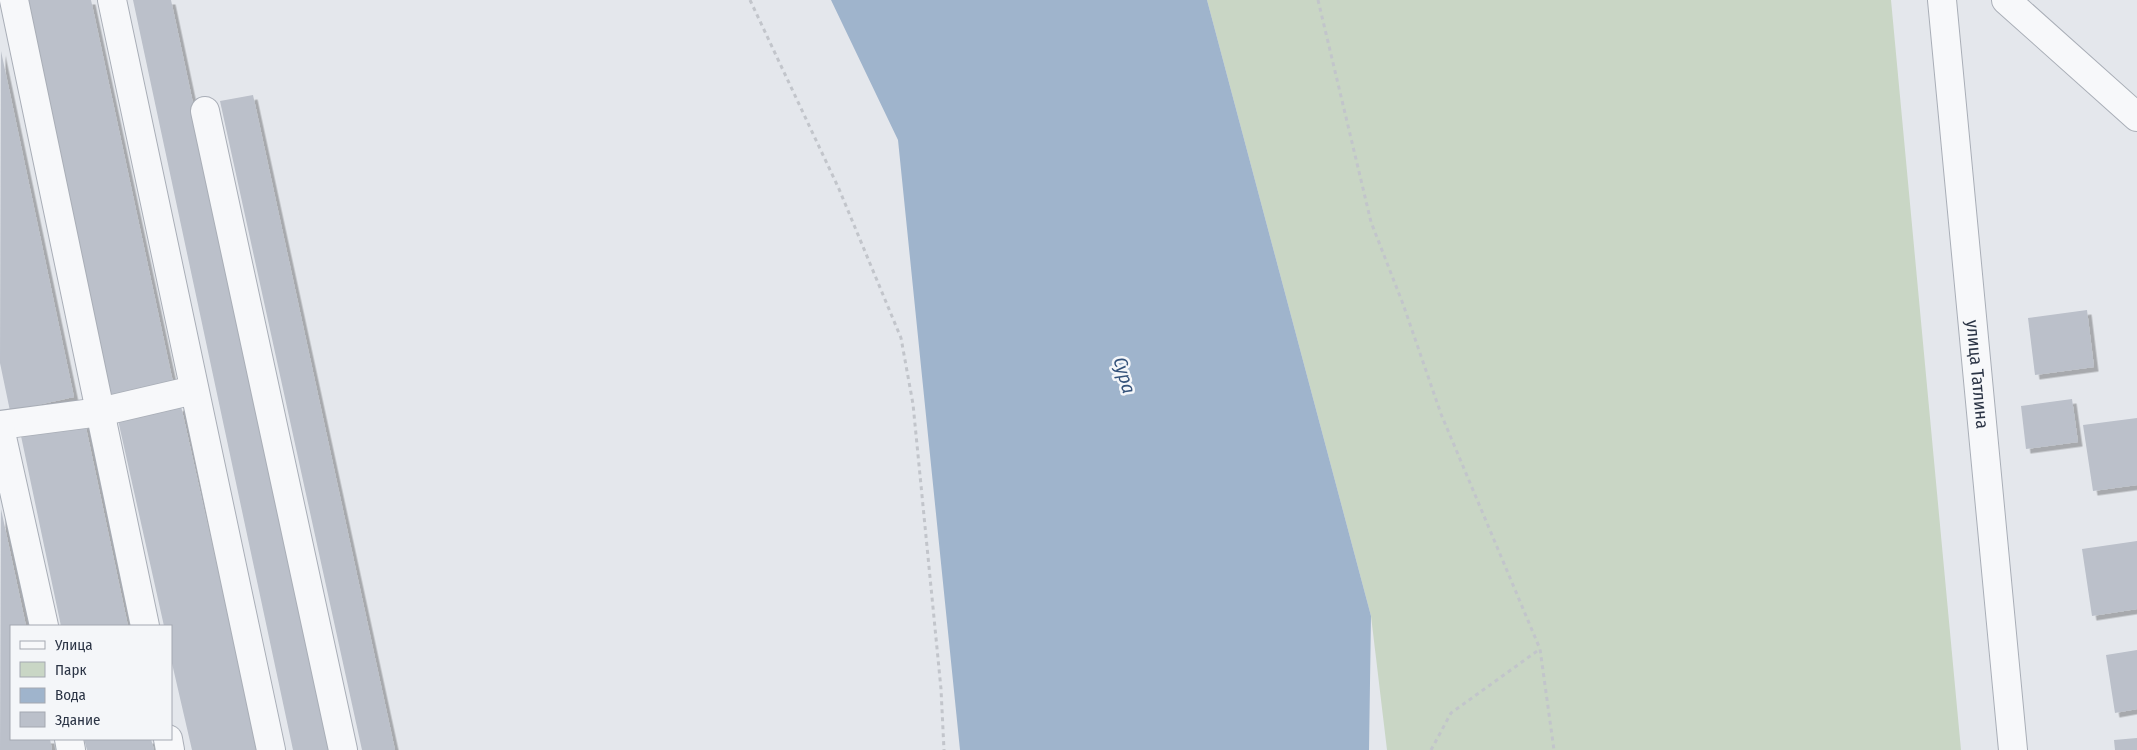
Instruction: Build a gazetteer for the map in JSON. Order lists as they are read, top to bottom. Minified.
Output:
{"streets":{"street":["улица Татлина"]},"water":["Сура"],"legend":["Улица","Парк","Вода","Здание"]}
